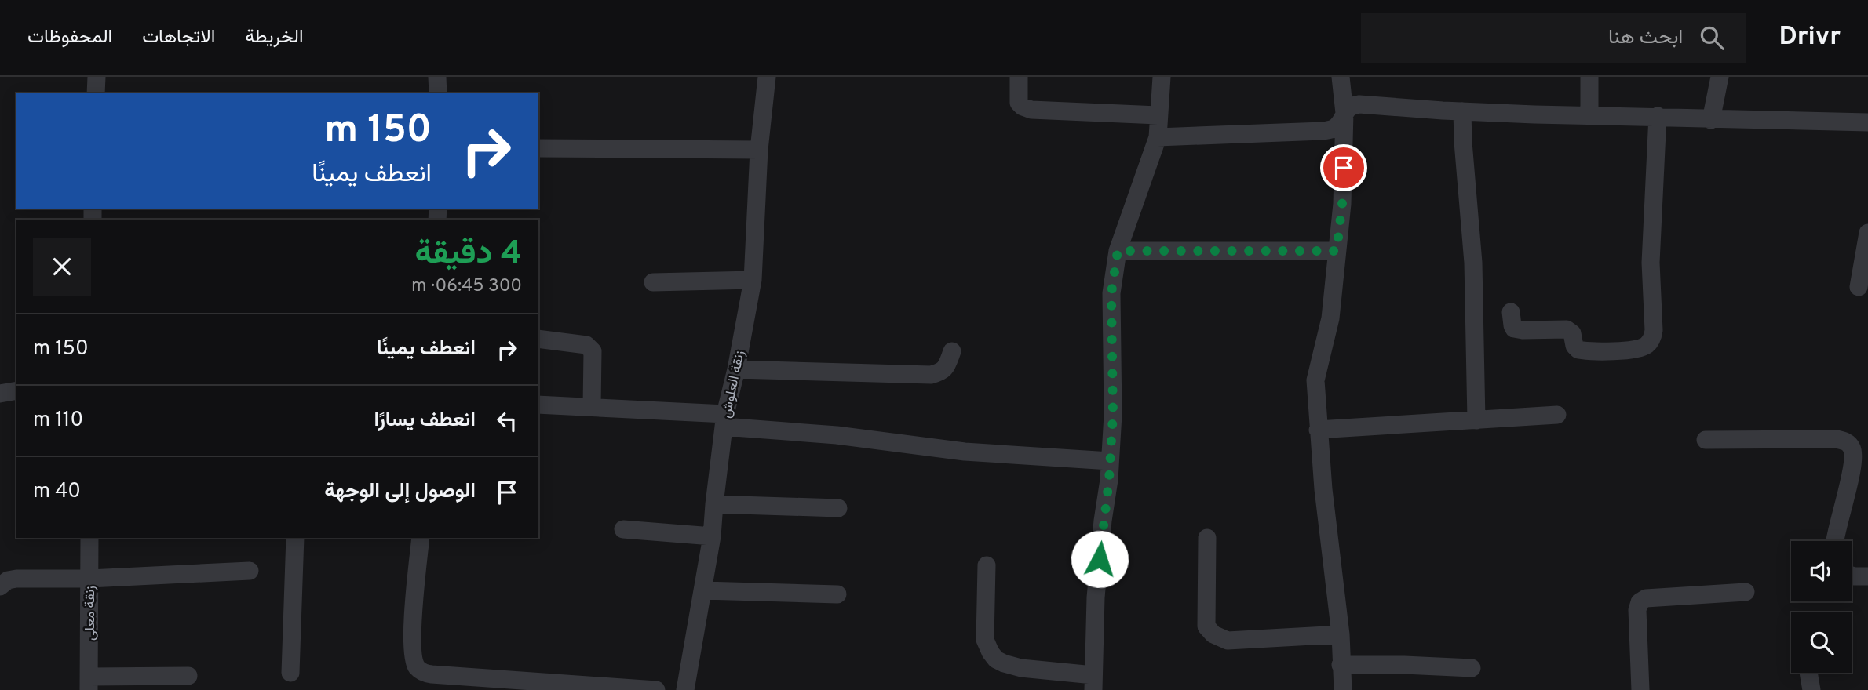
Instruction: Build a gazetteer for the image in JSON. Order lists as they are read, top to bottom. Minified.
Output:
{"streets":{"street":["زنقة العلوش","زنقة معلى"]},"page":{"header":"Drivr","search":"ابحث هنا","nav":["الخريطة","الاتجاهات","المحفوظات"],"turn":["150 m","انعطف يمينًا"],"heading":["4 دقيقة","300 m · 06:45"],"list":[{"name":"انعطف يمينًا","value":"150 m"},{"name":"انعطف يسارًا","value":"110 m"},{"name":"الوصول إلى الوجهة","value":"40 m"}]}}
